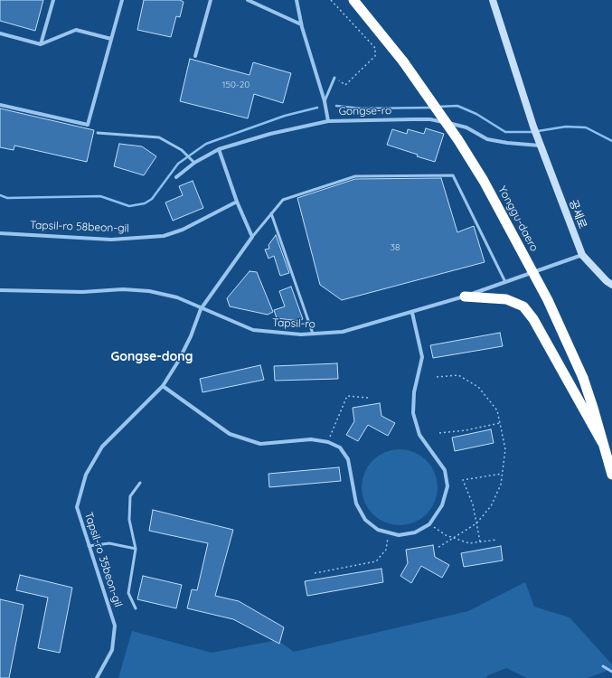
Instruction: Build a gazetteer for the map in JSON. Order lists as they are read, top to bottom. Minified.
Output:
{"streets":{"highway":["Yonggu-daero"],"street":["Gongse-ro","공세로","Tapsil-ro 58beon-gil","Tapsil-ro","Tapsil-ro 35beon-gil"]},"crossings":[["Gongse-ro","공세로"],["공세로","Tapsil-ro"],["Tapsil-ro","Tapsil-ro 35beon-gil"]],"districts":["Gongse-dong"],"house_numbers":["150-20","38"]}
